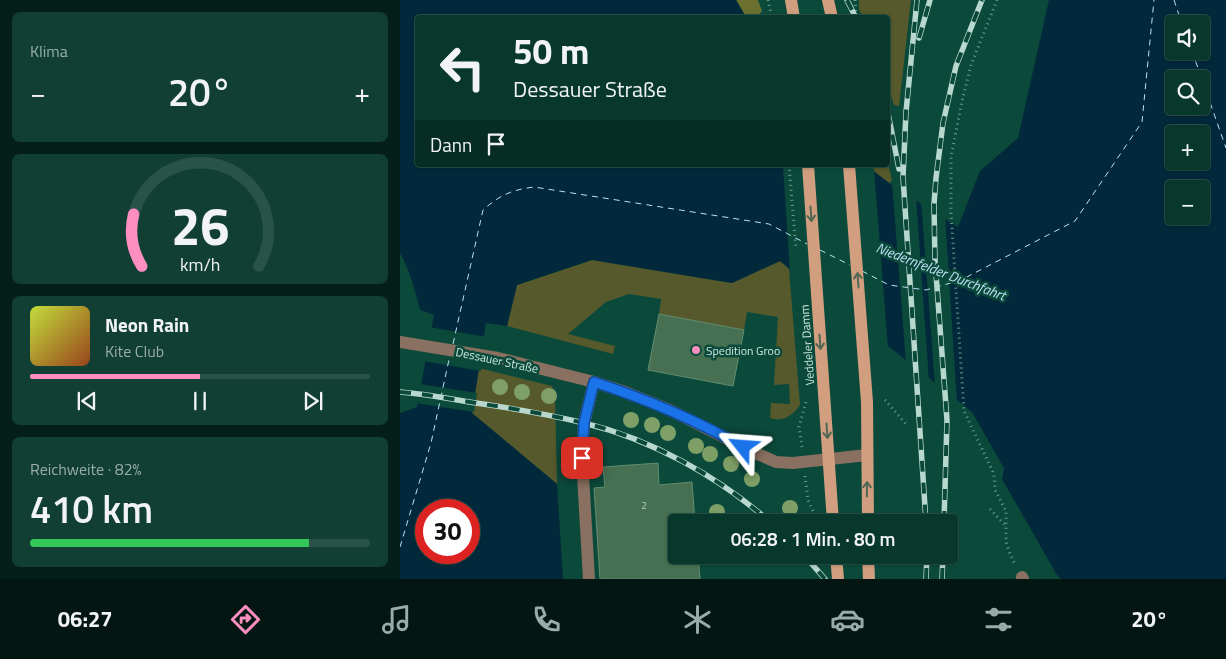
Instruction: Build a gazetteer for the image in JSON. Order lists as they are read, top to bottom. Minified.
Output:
{"streets":{"main road":["Veddeler Damm"],"street":["Dessauer Straße"]},"crossings":[["Veddeler Damm","Dessauer Straße"]],"water":["Niedernfelder Durchfahrt"],"places":["Spedition Groo"],"house_numbers":["2"],"page":{"tile":["Klima",["Reichweite · 82%","410 km"]],"map_buttons":["+","−"],"turn":["50 m","Dessauer Straße"],"heat":["−","20°","+"],"then":"Dann","song":["Neon Rain","Kite Club"],"limit":"30","trip":"06:28 · 1 Min. · 80 m","tabs":["06:27","20°"],"gauge":["26","km/h"]}}
